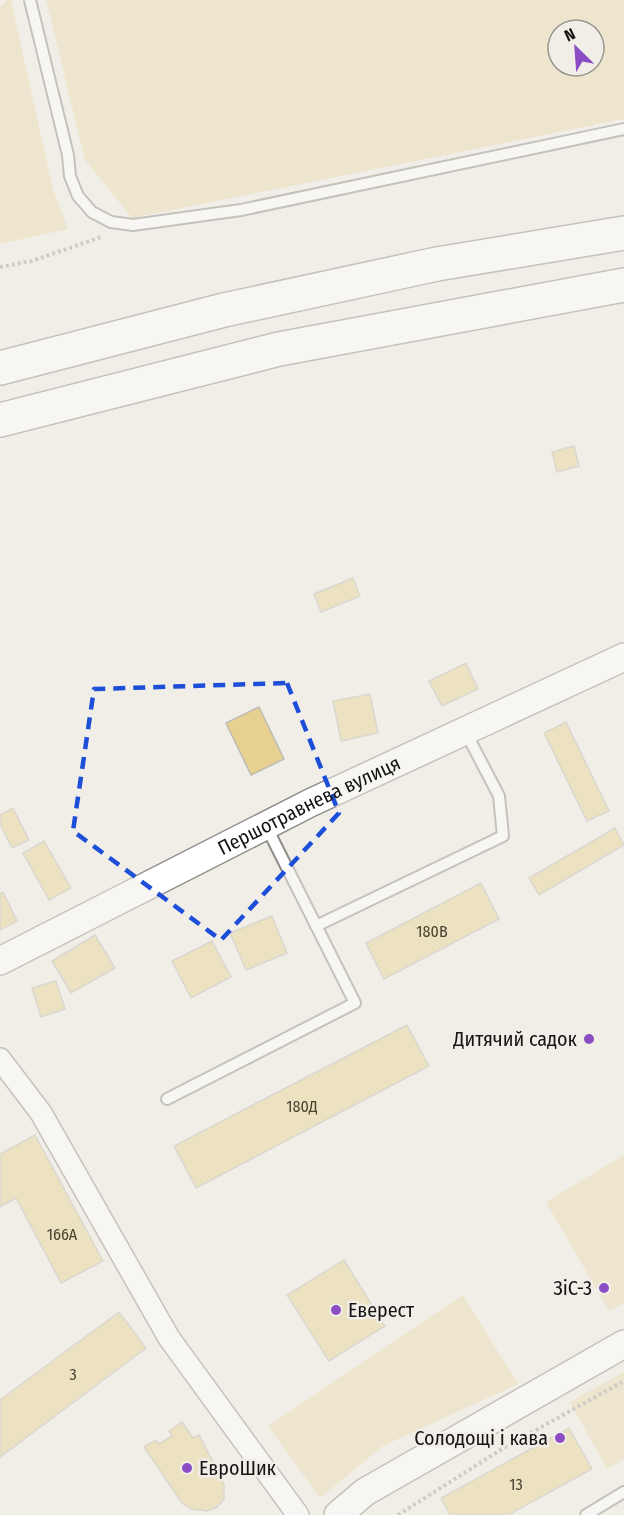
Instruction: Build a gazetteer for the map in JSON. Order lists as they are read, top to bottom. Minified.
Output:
{"streets":{"street":["Першотравнева вулиця"]},"places":["Дитячий садок","ЗіС-3","Еверест","Солодощі і кава","ЕвроШик"],"house_numbers":["180В","180Д","166А","3","13"],"north":"top left"}
